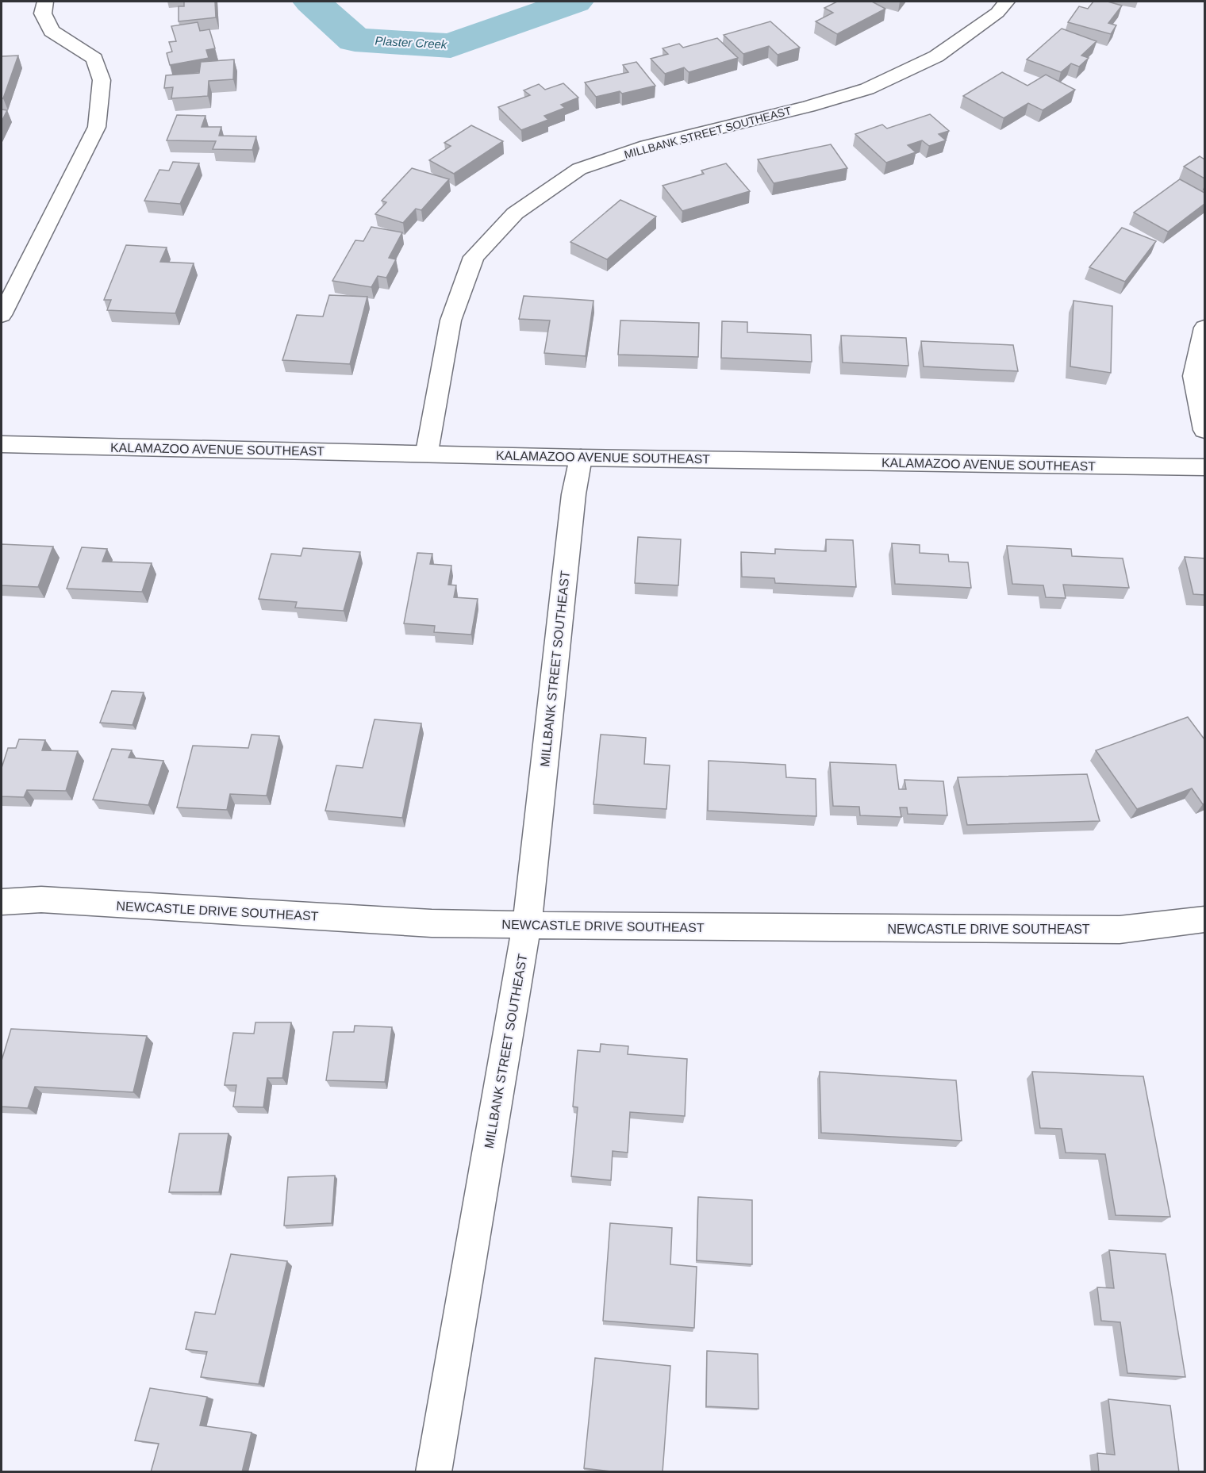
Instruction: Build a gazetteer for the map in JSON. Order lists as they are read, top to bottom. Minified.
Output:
{"streets":{"street":["MILLBANK STREET SOUTHEAST","KALAMAZOO AVENUE SOUTHEAST","NEWCASTLE DRIVE SOUTHEAST"]},"crossings":[["MILLBANK STREET SOUTHEAST","KALAMAZOO AVENUE SOUTHEAST"],["MILLBANK STREET SOUTHEAST","NEWCASTLE DRIVE SOUTHEAST"]],"water":["Plaster Creek"]}
